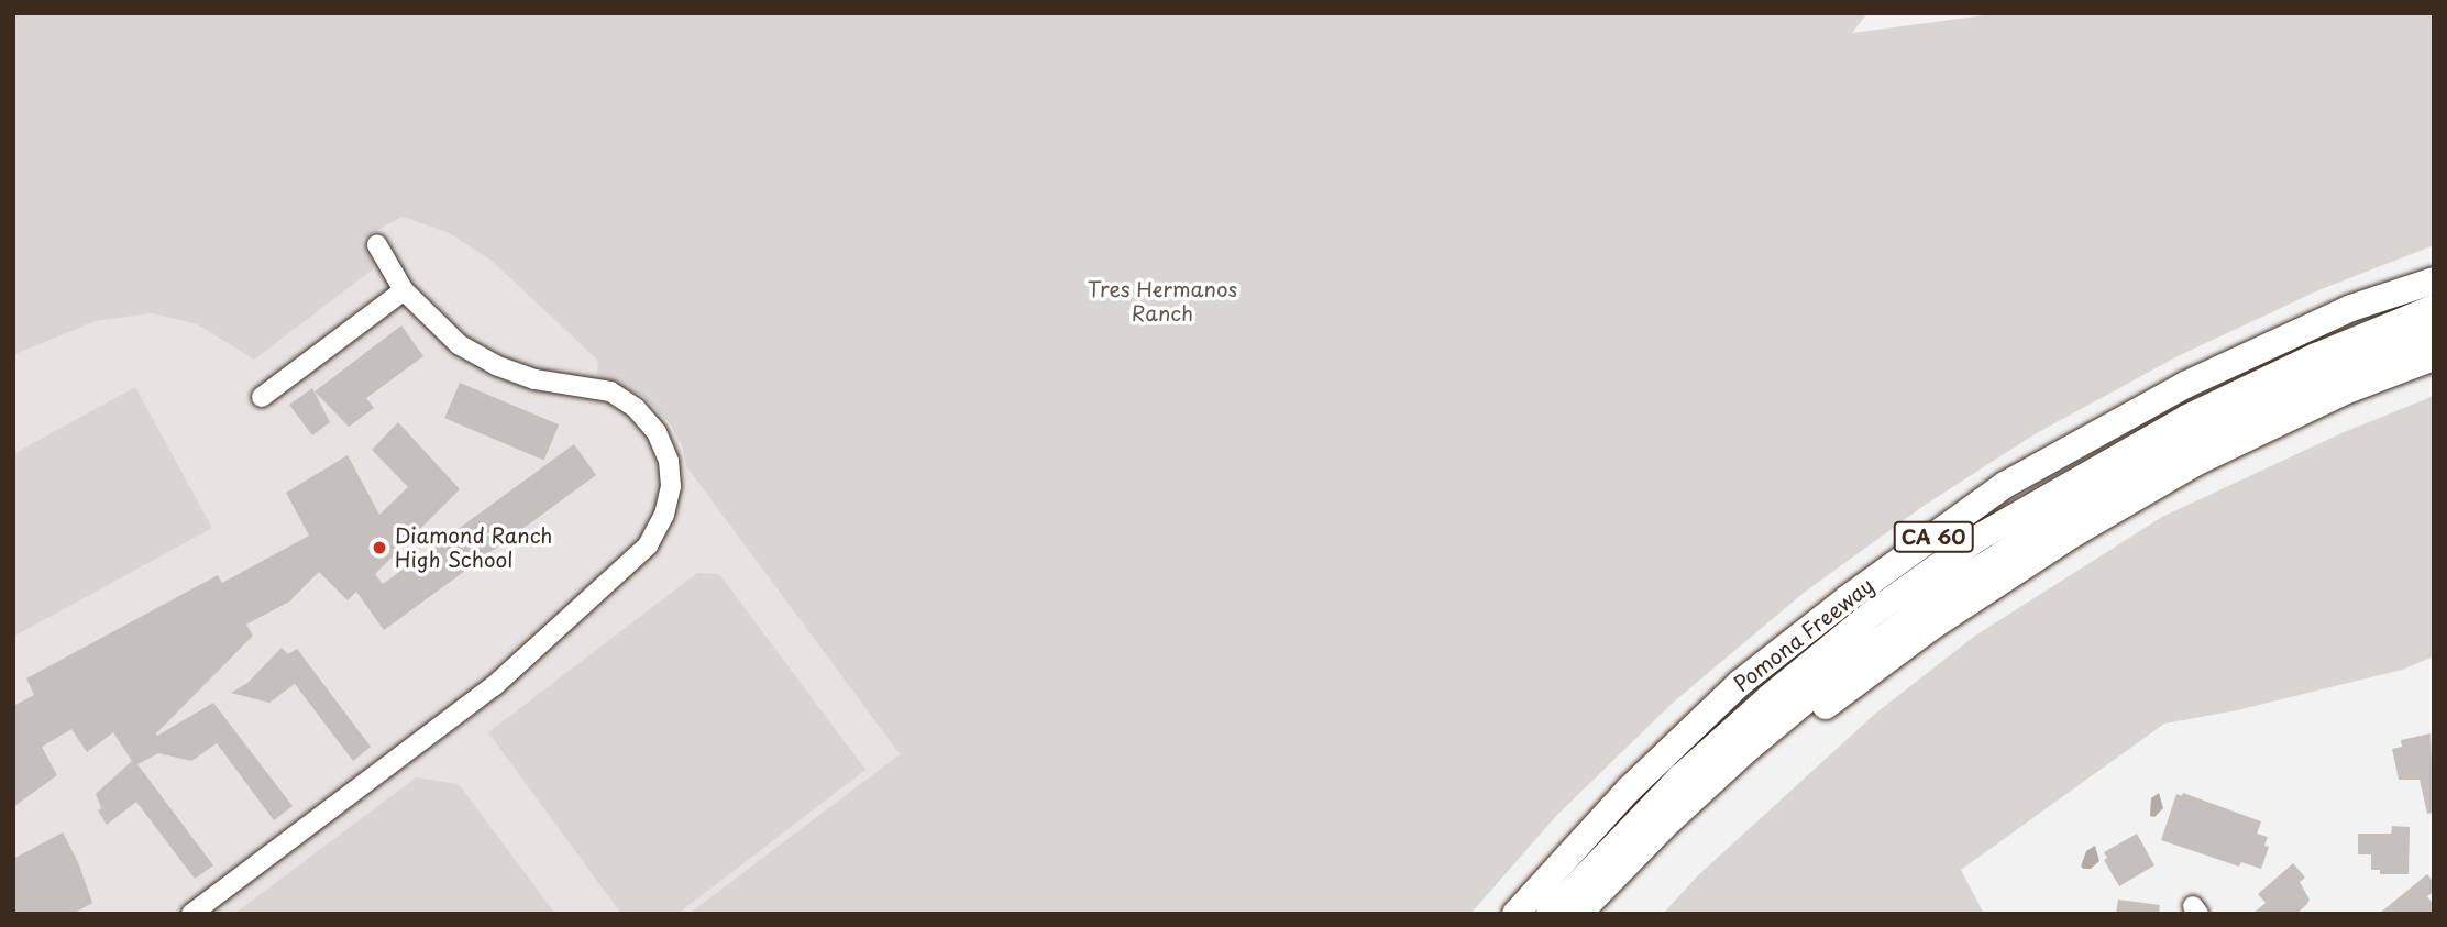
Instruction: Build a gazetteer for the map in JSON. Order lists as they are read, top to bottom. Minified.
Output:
{"streets":{"highway":["CA 60","Pomona Freeway"]},"parks":["Tres Hermanos Ranch"],"places":["Diamond Ranch High School"]}
